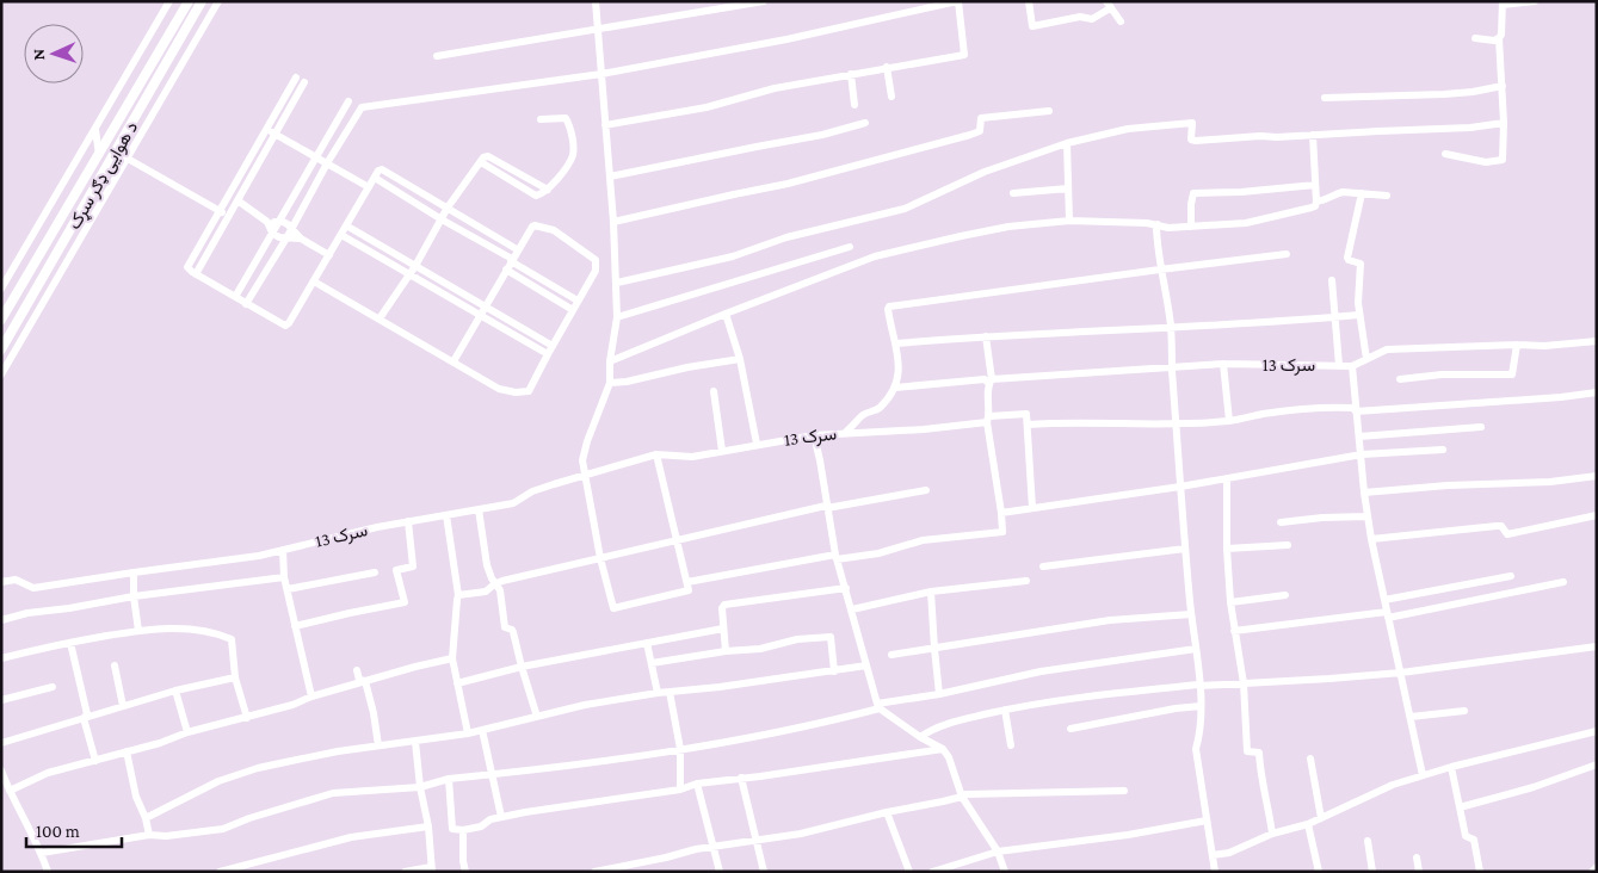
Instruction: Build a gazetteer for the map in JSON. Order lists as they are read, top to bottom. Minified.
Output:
{"streets":{"main road":["د هوایی ډګر سړک"],"street":["سرک 13"]},"scale_bar":"100 m","north":"left"}
